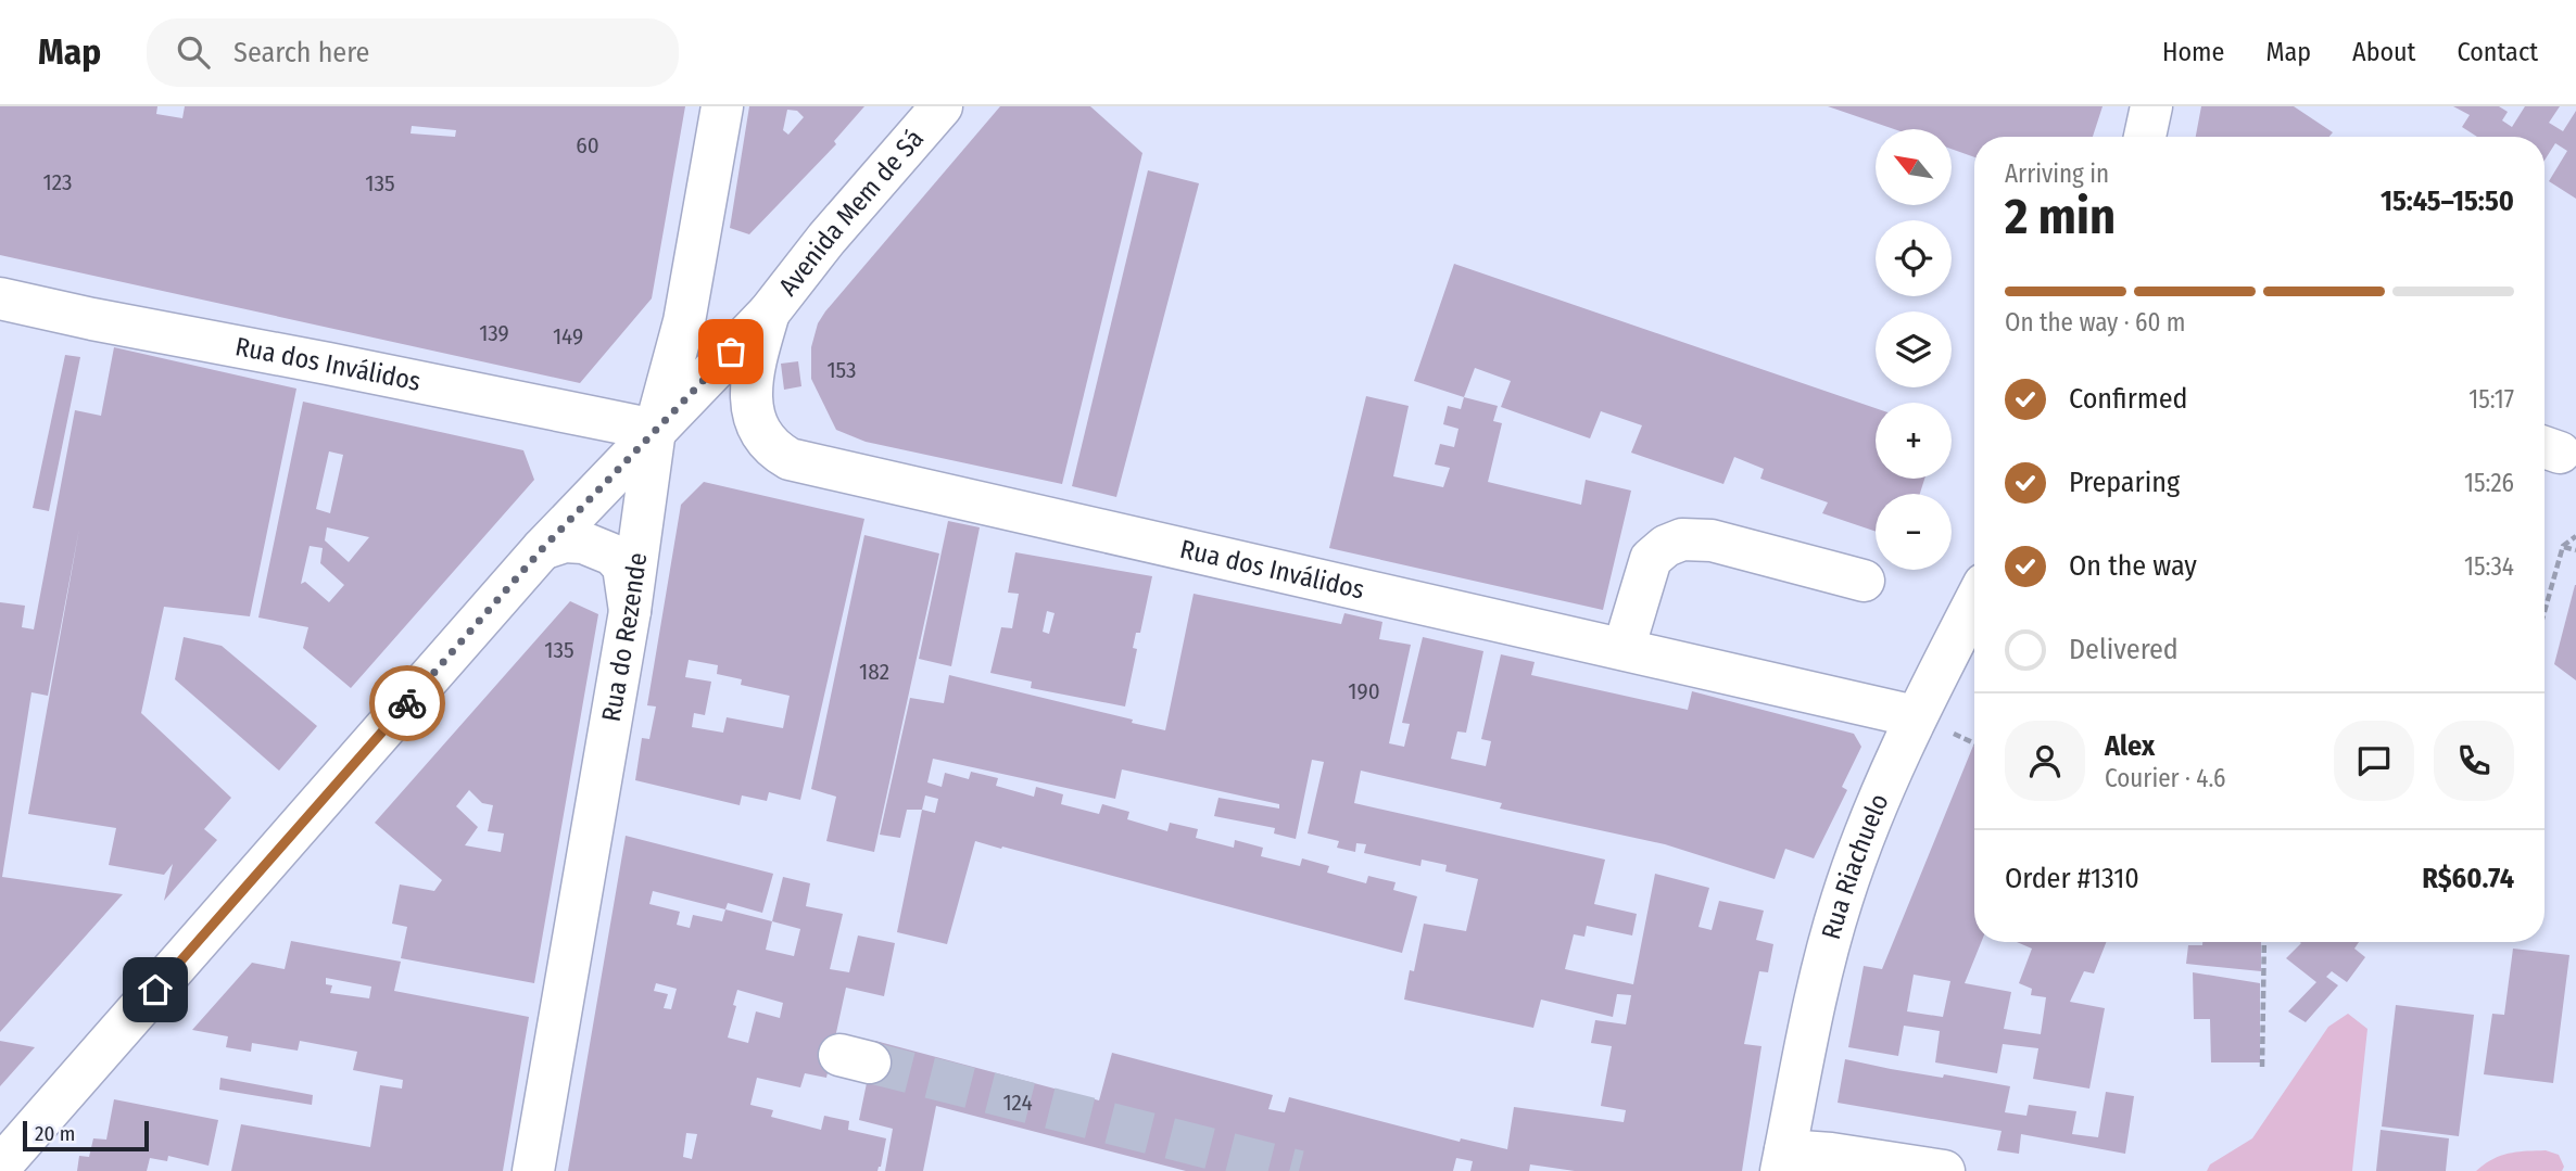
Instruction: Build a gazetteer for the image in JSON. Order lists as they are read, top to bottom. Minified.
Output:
{"streets":{"street":["Avenida Mem de Sá","Rua dos Inválidos","Rua do Rezende","Rua Riachuelo"]},"crossings":[["Avenida Mem de Sá","Rua dos Inválidos"],["Avenida Mem de Sá","Rua do Rezende"],["Rua dos Inválidos","Rua do Rezende"],["Rua dos Inválidos","Rua Riachuelo"]],"house_numbers":["60","123","135","139","149","153","135","182","190","124"],"scale_bar":"20 m","north":"top left","page":{"header":"Map","search":"Search here","nav":["Home","Map","About","Contact"],"map_buttons":["+","−"],"heading":["2 min","Arriving in","15:45–15:50"],"panel":["Alex","Courier · 4.6","Order #1310","R$60.74"],"bar":"On the way · 60 m","list":[["Confirmed","15:17"],["Preparing","15:26"],["On the way","15:34"],"Delivered"],"scale":"20 m"}}
